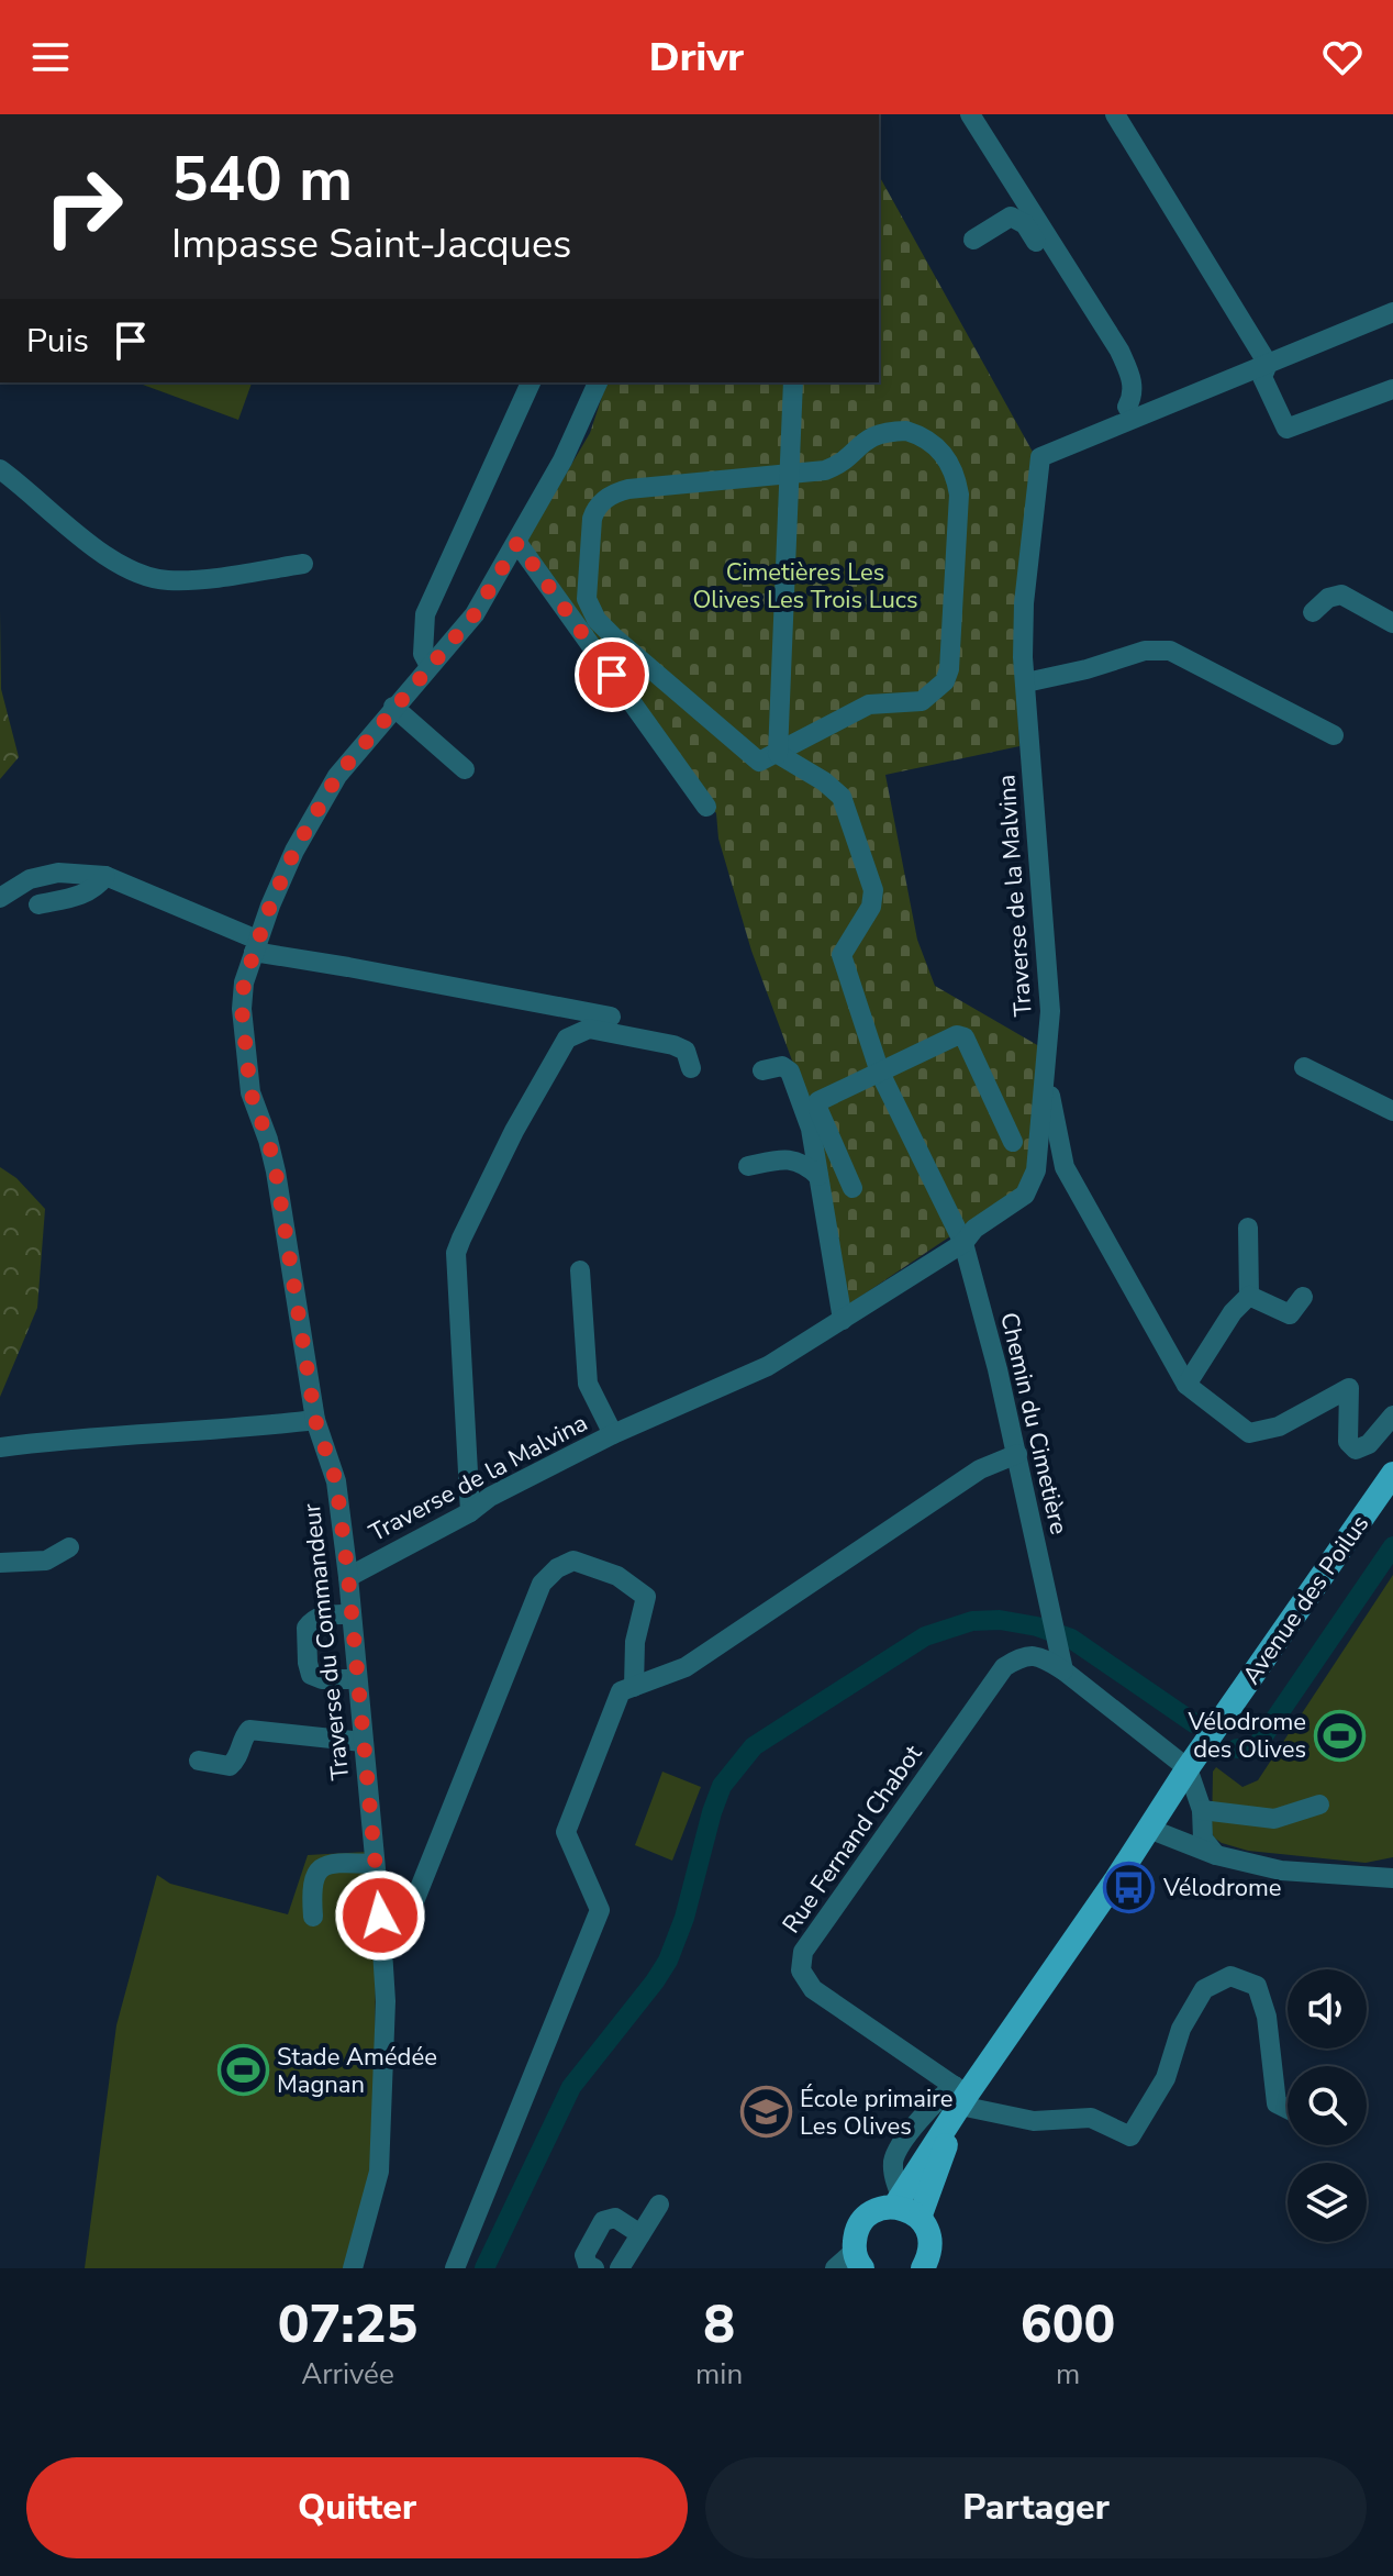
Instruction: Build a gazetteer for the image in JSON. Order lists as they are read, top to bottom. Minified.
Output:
{"streets":{"main road":["Avenue des Poilus"],"street":["Traverse de la Malvina","Chemin du Cimetière","Traverse du Commandeur","Rue Fernand Chabot"]},"crossings":[["Traverse de la Malvina","Chemin du Cimetière"],["Traverse de la Malvina","Traverse du Commandeur"],["Chemin du Cimetière","Rue Fernand Chabot"],["Avenue des Poilus","Rue Fernand Chabot"]],"parks":["Cimetières Les Olives Les Trois Lucs"],"places":{"sports":["Vélodrome des Olives","Stade Amédée Magnan"],"bus stop":["Vélodrome"],"school or university":["École primaire Les Olives"]},"page":{"header":"Drivr","turn":["540 m","Impasse Saint-Jacques"],"then":"Puis","eta":["07:25","Arrivée","8","min","600","m"],"buttons":["Quitter","Partager"]}}
